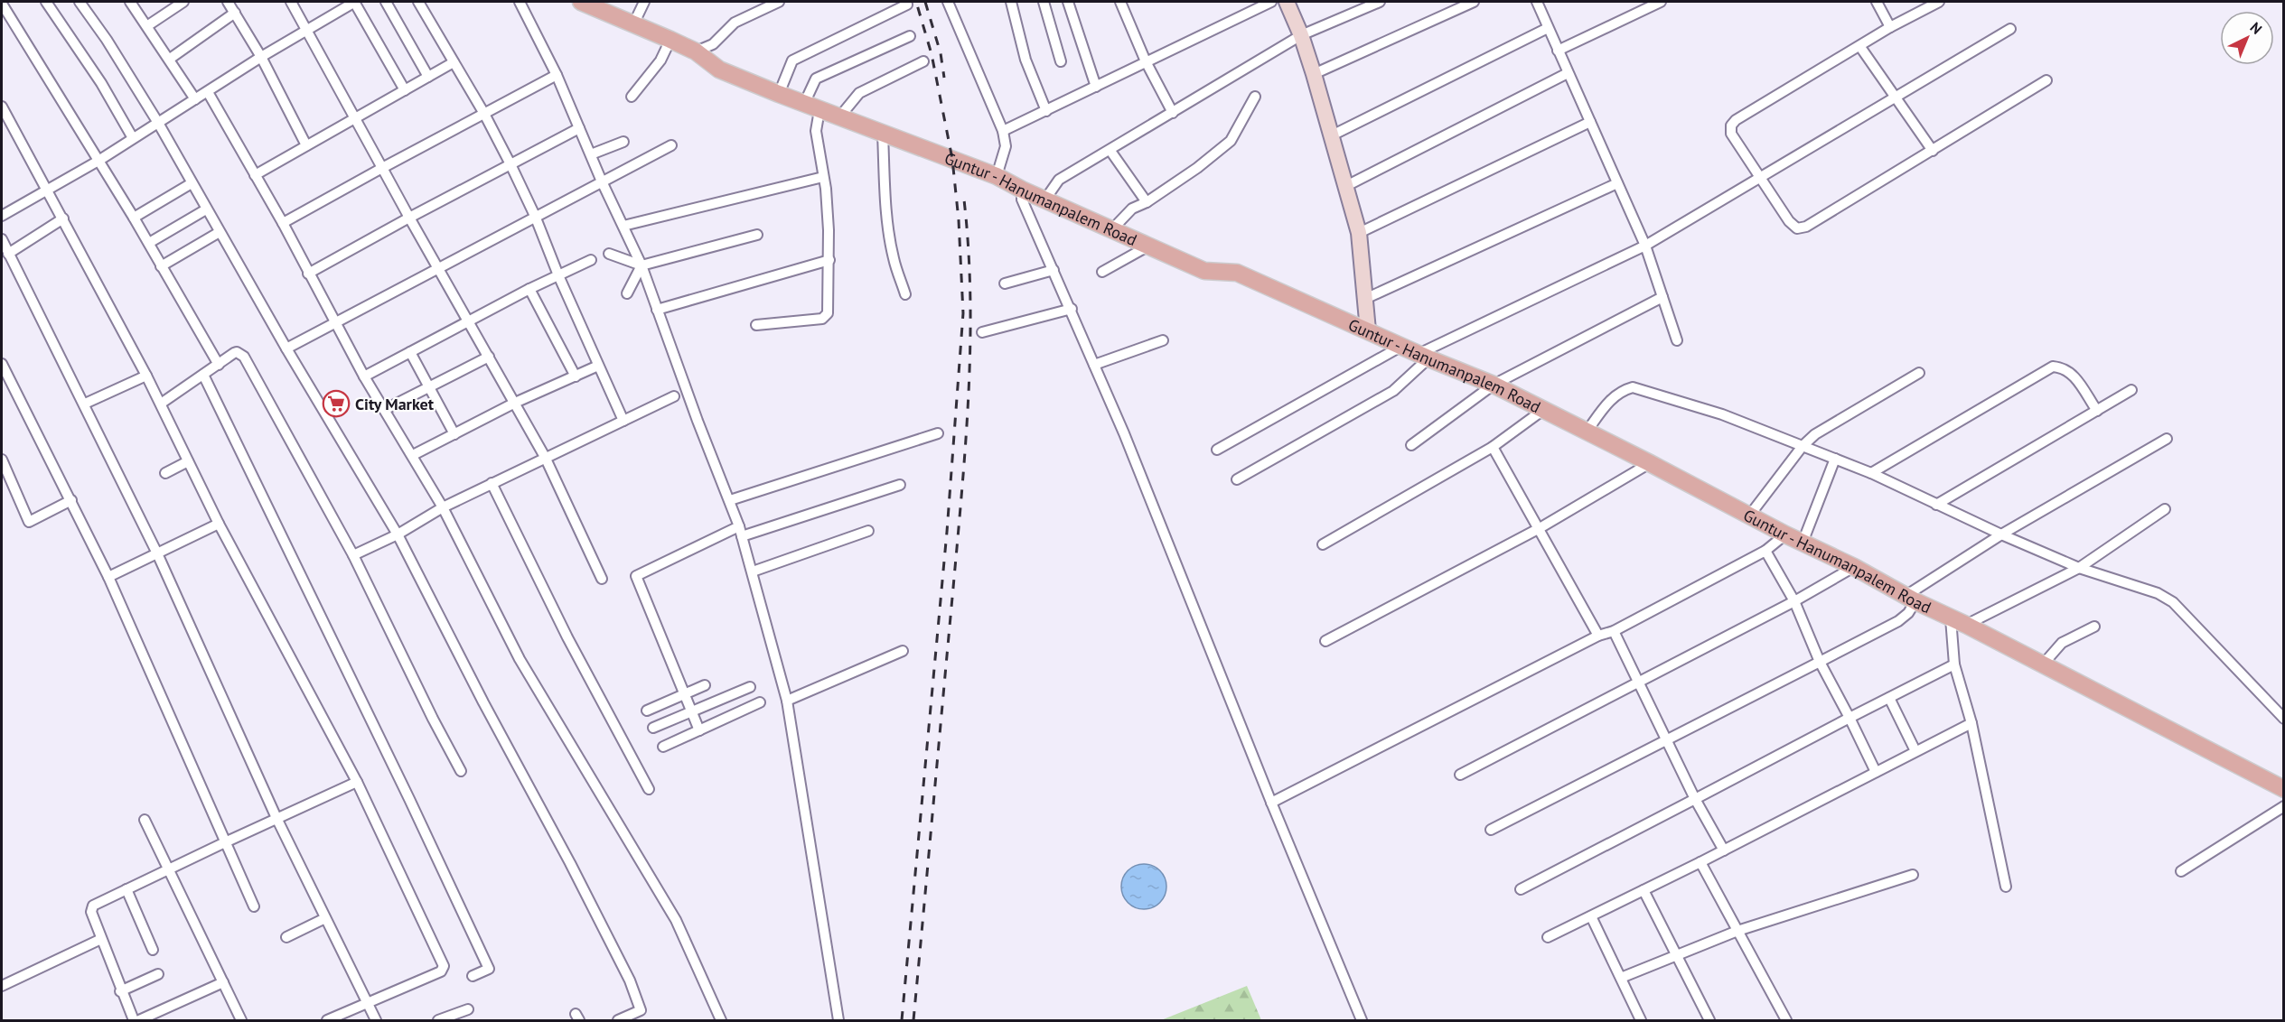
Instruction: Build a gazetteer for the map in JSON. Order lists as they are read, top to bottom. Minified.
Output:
{"streets":{"main road":["Guntur - Hanumanpalem Road"]},"places":{"supermarket":["City Market"]},"north":"top right"}
